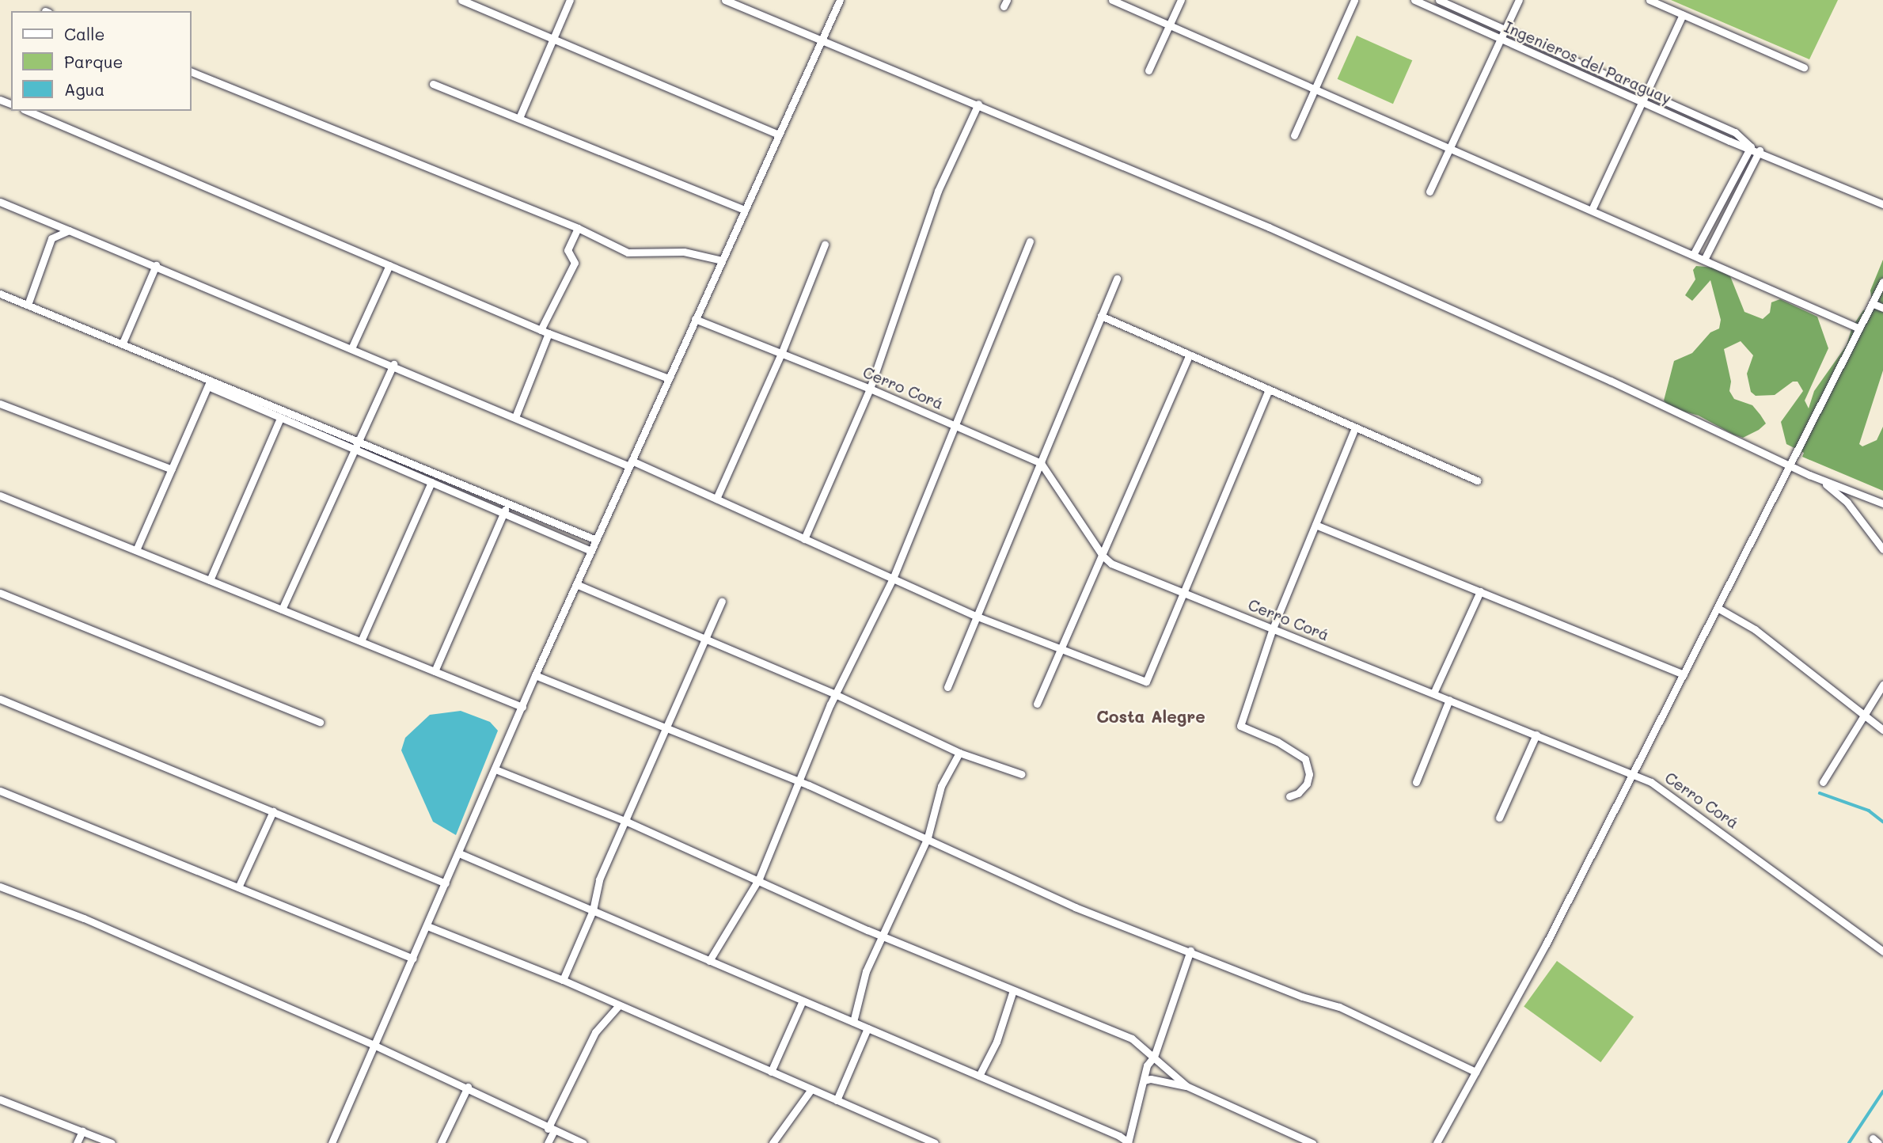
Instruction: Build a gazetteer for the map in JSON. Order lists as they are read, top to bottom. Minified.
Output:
{"streets":{"street":["Ingenieros del Paraguay","Cerro Corá"]},"districts":["Costa Alegre"],"legend":["Calle","Parque","Agua"]}
